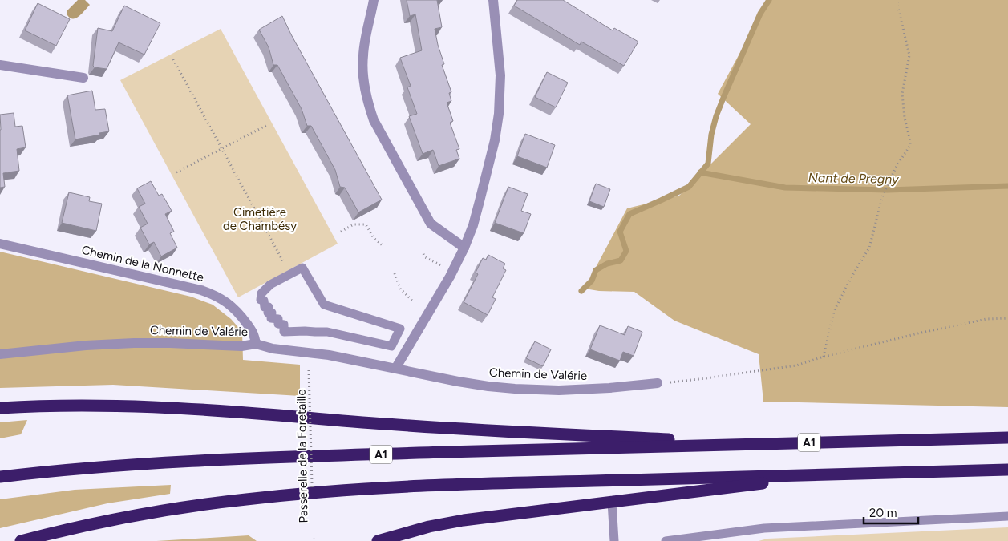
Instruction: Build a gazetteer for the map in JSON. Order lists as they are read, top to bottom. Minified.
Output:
{"streets":{"highway":["A1"],"street":["Chemin de la Nonnette","Chemin de Valérie"],"path":["Passerelle de la Foretaille"]},"crossings":[["Chemin de la Nonnette","Chemin de Valérie"]],"water":["Nant de Pregny"],"parks":["Cimetière de Chambésy"],"scale_bar":"20 m"}
